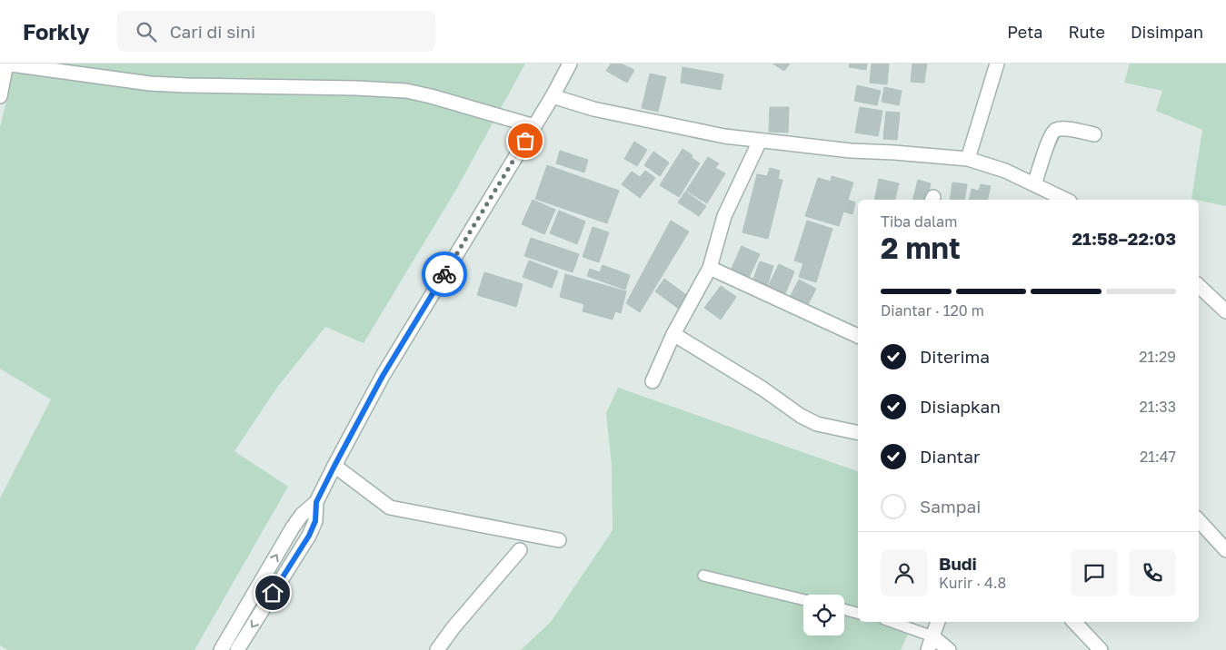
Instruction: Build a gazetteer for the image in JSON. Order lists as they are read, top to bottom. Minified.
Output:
{"page":{"header":"Forkly","search":"Cari di sini","nav":["Peta","Rute","Disimpan"],"heading":["2 mnt","Tiba dalam","21:58–22:03"],"panel":["Budi","Kurir · 4.8"],"bar":"Diantar · 120 m","list":[["Diterima","21:29"],["Disiapkan","21:33"],["Diantar","21:47"],"Sampai"]}}
